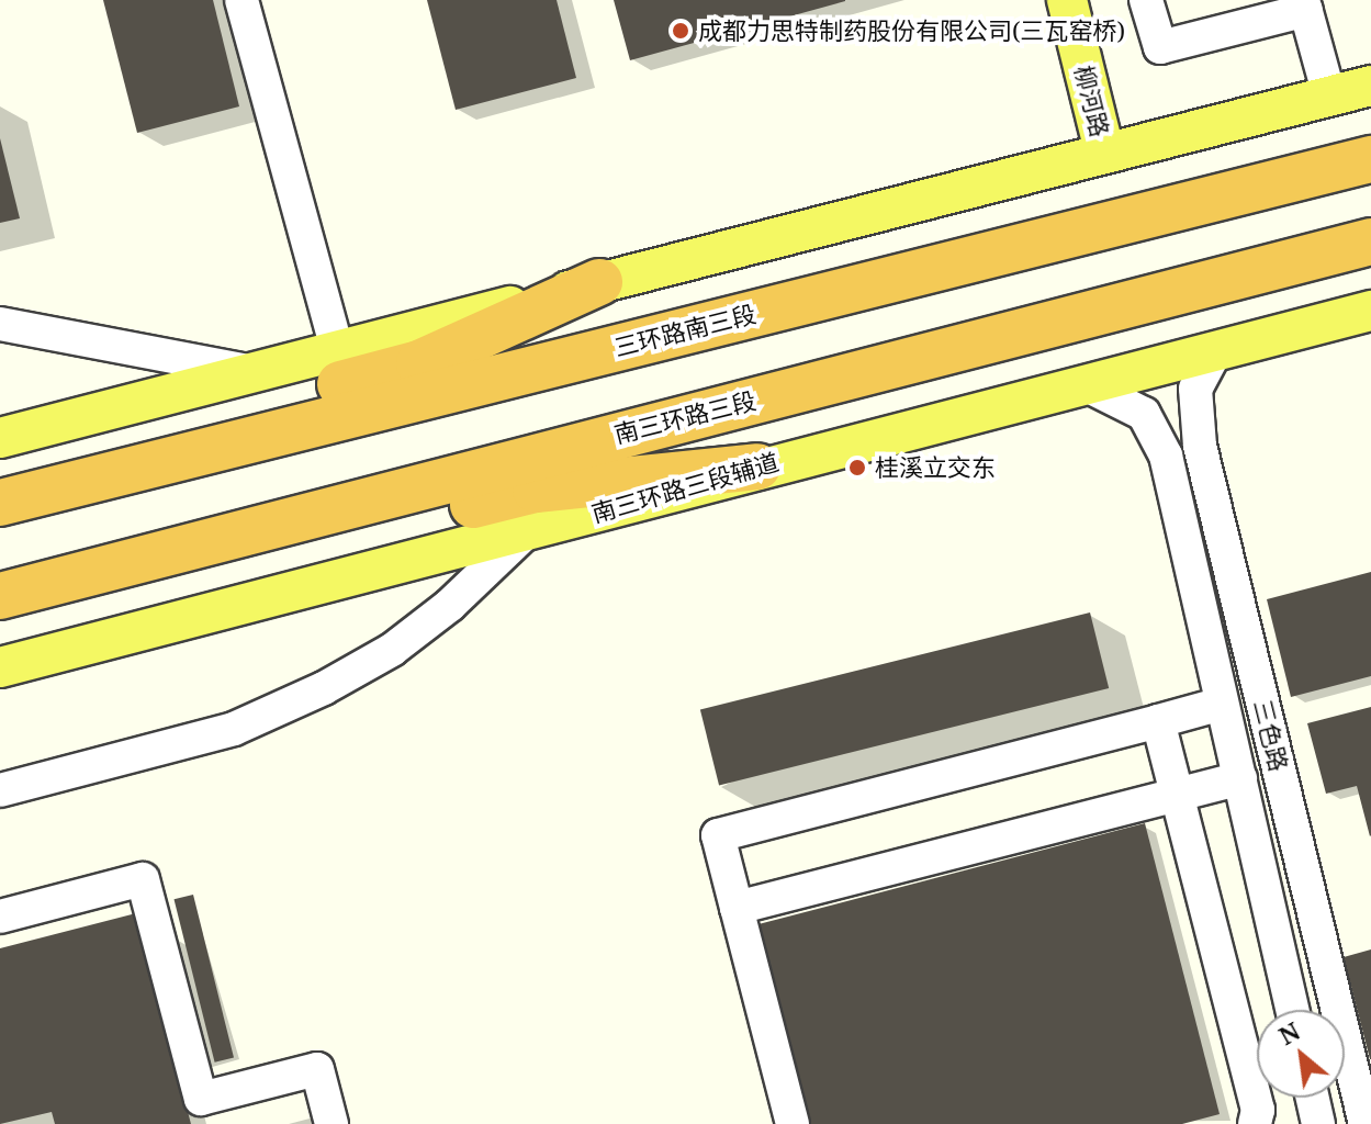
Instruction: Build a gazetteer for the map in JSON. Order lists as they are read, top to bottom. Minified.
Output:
{"streets":{"highway":["三环路南三段","南三环路三段"],"main road":["柳河路","南三环路三段辅道"],"street":["三色路"]},"crossings":[["南三环路三段辅道","三色路"]],"places":["成都力思特制药股份有限公司(三瓦窑桥)","桂溪立交东"],"north":"top left"}
